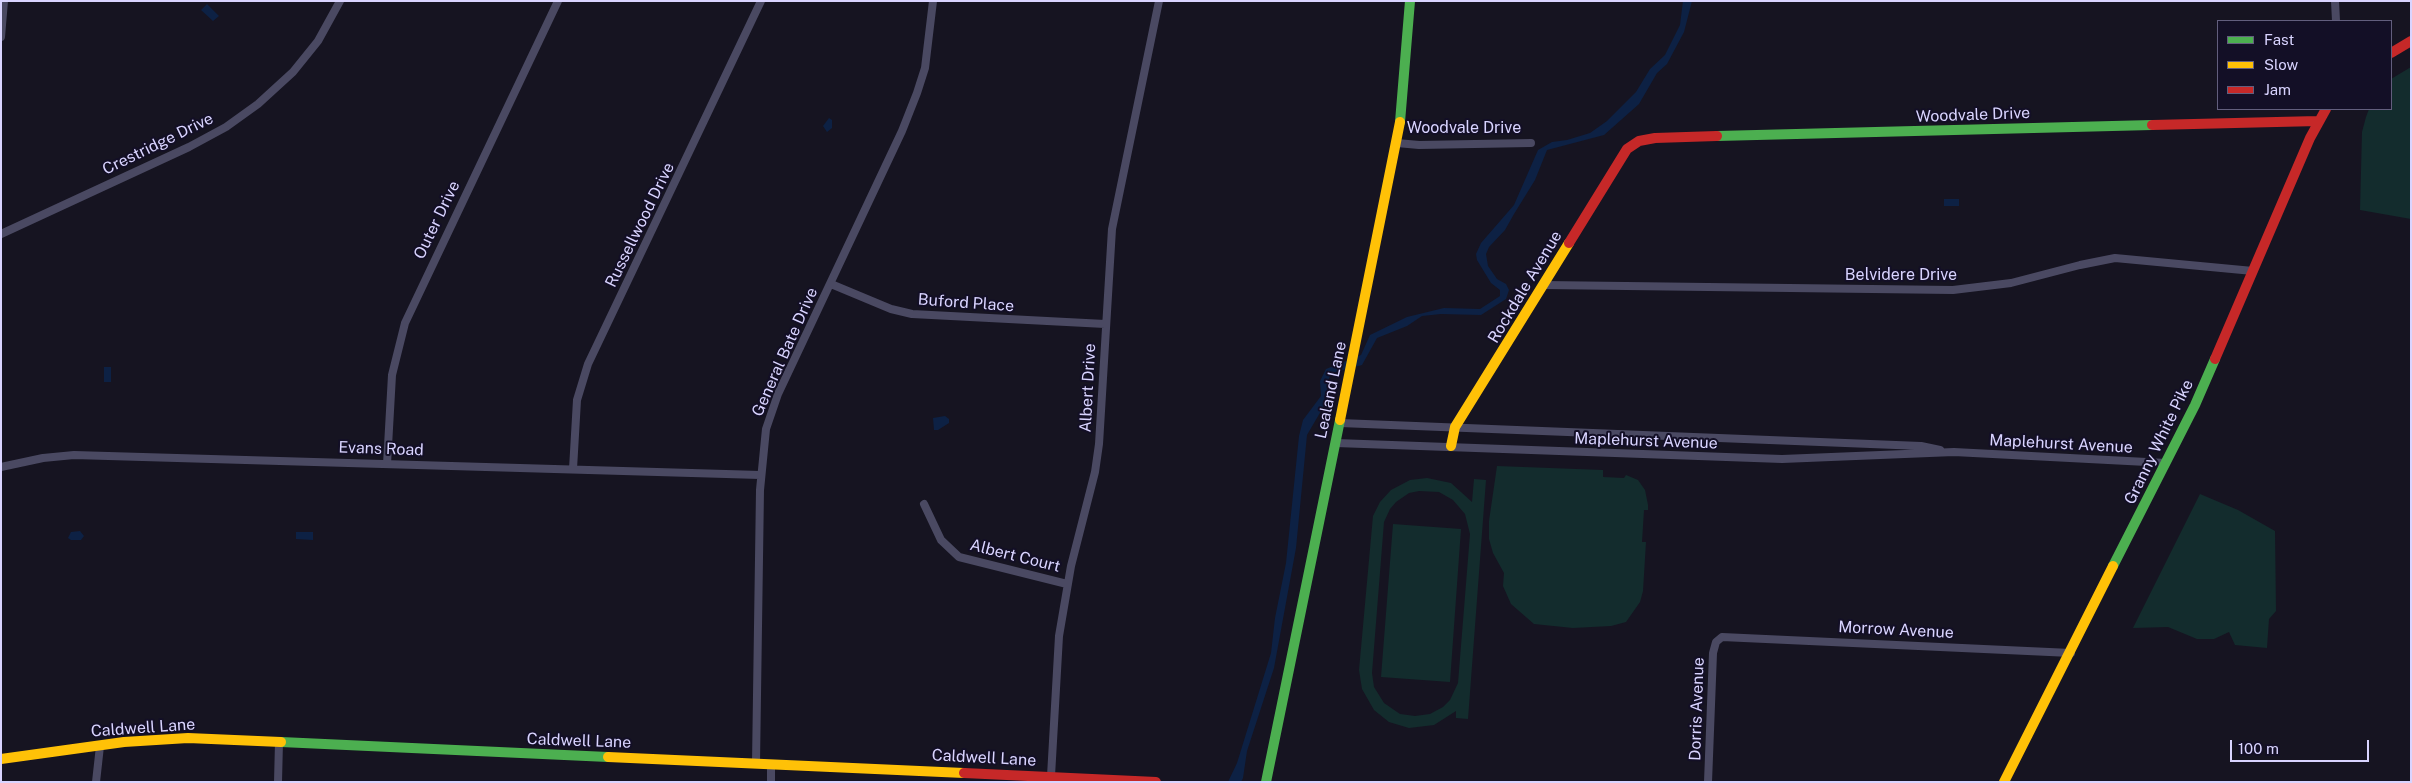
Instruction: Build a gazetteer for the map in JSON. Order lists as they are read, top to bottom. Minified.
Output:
{"streets":{"street":["Woodvale Drive","Crestridge Drive","Outer Drive","Russellwood Drive","Belvidere Drive","Rockdale Avenue","Buford Place","General Bate Drive","Albert Drive","Lealand Lane","Maplehurst Avenue","Granny White Pike","Evans Road","Albert Court","Morrow Avenue","Dorris Avenue","Caldwell Lane"]},"crossings":[["Woodvale Drive","Rockdale Avenue"],["Woodvale Drive","Lealand Lane"],["Woodvale Drive","Granny White Pike"],["Outer Drive","Evans Road"],["Russellwood Drive","Evans Road"],["Belvidere Drive","Rockdale Avenue"],["Belvidere Drive","Granny White Pike"],["Rockdale Avenue","Maplehurst Avenue"],["Buford Place","General Bate Drive"],["Buford Place","Albert Drive"],["General Bate Drive","Evans Road"],["General Bate Drive","Caldwell Lane"],["Albert Drive","Albert Court"],["Albert Drive","Caldwell Lane"],["Lealand Lane","Maplehurst Avenue"],["Maplehurst Avenue","Granny White Pike"],["Granny White Pike","Morrow Avenue"],["Morrow Avenue","Dorris Avenue"]],"legend":["Fast","Slow","Jam"],"scale_bar":"100 m"}
